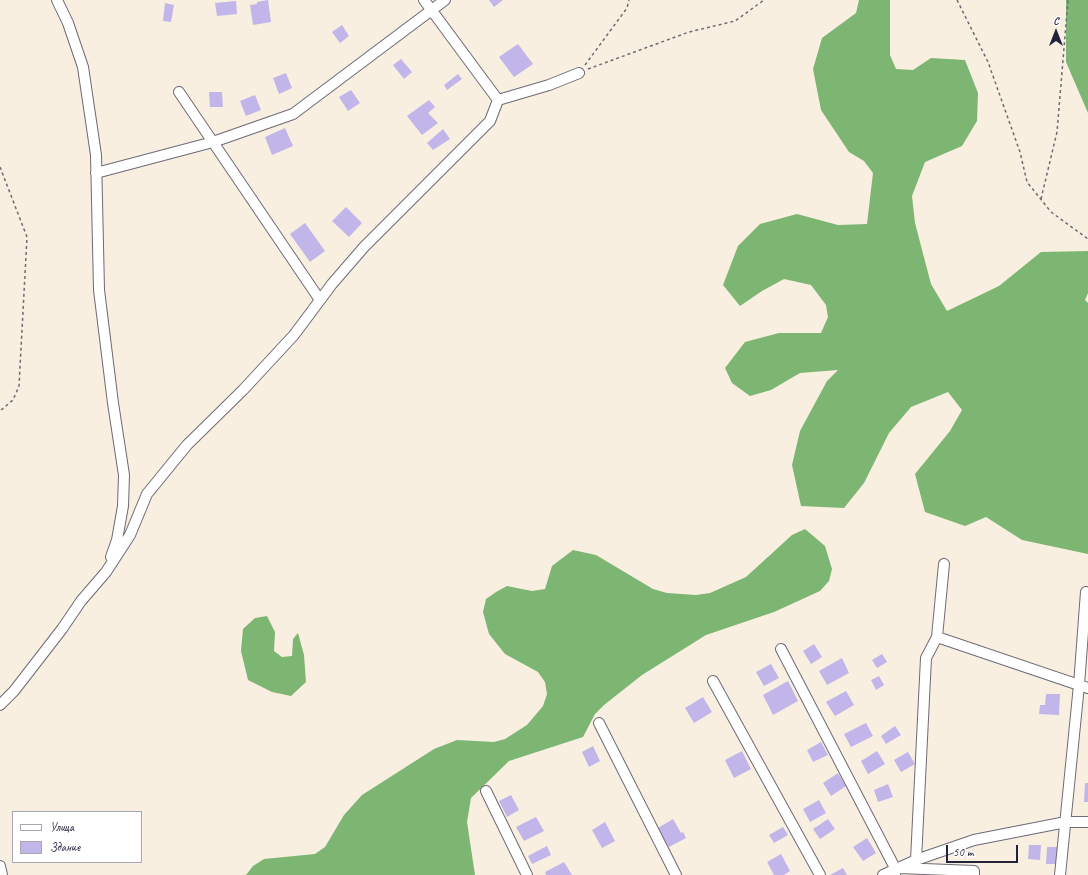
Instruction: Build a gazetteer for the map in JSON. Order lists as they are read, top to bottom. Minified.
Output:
{"legend":["Улица","Здание"],"scale_bar":"50 m","north":"top"}
